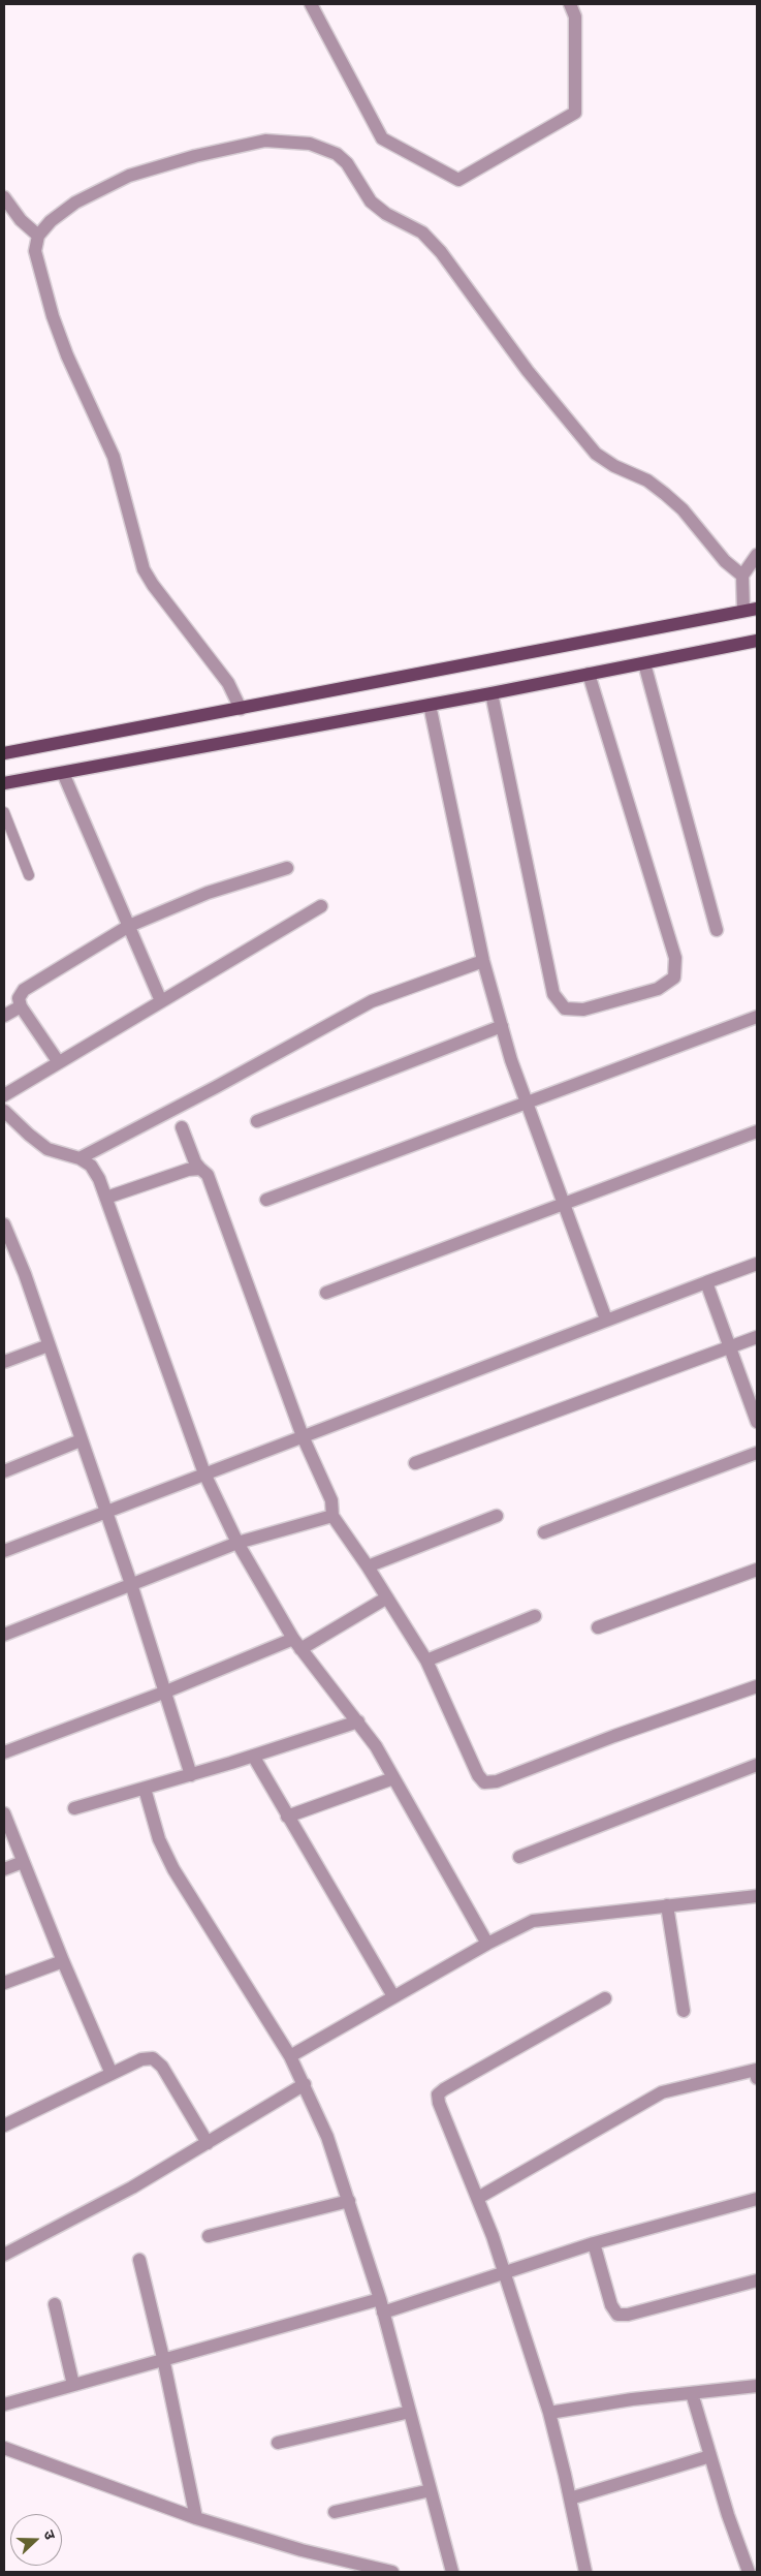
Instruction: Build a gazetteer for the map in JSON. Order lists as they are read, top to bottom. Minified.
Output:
{"north":"right"}
